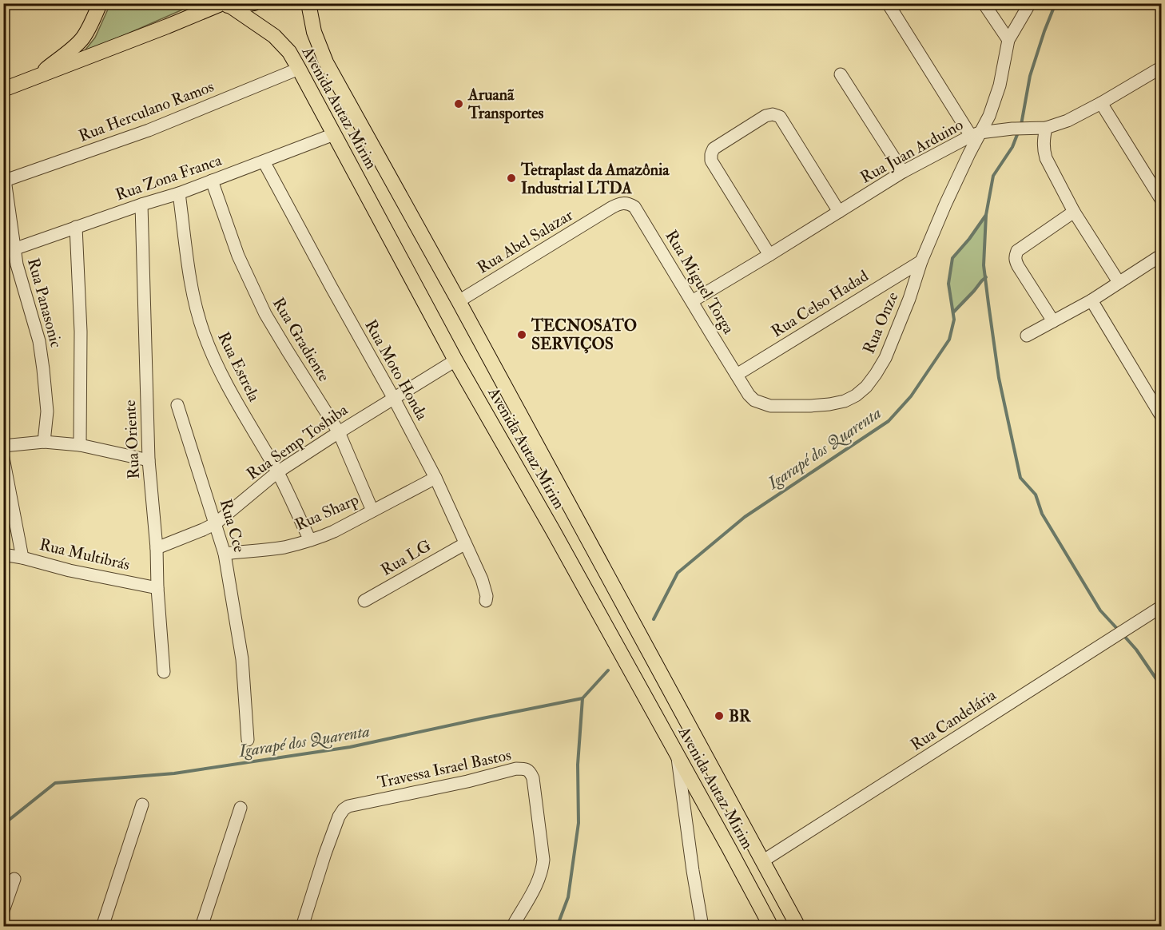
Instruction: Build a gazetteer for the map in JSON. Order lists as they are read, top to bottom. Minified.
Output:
{"streets":{"main road":["Avenida Autaz Mirim"],"street":["Rua Herculano Ramos","Rua Juan Arduino","Rua Zona Franca","Rua Abel Salazar","Rua Miguel Torga","Rua Panasonic","Rua Celso Hadad","Rua Onze","Rua Gradiente","Rua Estrela","Rua Moto Honda","Rua Oriente","Rua Semp Toshiba","Rua Sharp","Rua Cce","Rua Multibrás","Rua LG","Rua Candelária","Travessa Israel Bastos"]},"crossings":[["Avenida Autaz Mirim","Rua Herculano Ramos"],["Avenida Autaz Mirim","Rua Zona Franca"],["Avenida Autaz Mirim","Rua Abel Salazar"],["Avenida Autaz Mirim","Rua Semp Toshiba"],["Avenida Autaz Mirim","Rua Candelária"],["Rua Herculano Ramos","Rua Panasonic"],["Rua Juan Arduino","Rua Miguel Torga"],["Rua Juan Arduino","Rua Onze"],["Rua Zona Franca","Rua Panasonic"],["Rua Zona Franca","Rua Gradiente"],["Rua Zona Franca","Rua Estrela"],["Rua Zona Franca","Rua Moto Honda"],["Rua Zona Franca","Rua Oriente"],["Rua Abel Salazar","Rua Miguel Torga"],["Rua Miguel Torga","Rua Celso Hadad"],["Rua Miguel Torga","Rua Onze"],["Rua Celso Hadad","Rua Onze"],["Rua Gradiente","Rua Semp Toshiba"],["Rua Gradiente","Rua Sharp"],["Rua Estrela","Rua Semp Toshiba"],["Rua Estrela","Rua Sharp"],["Rua Moto Honda","Rua Semp Toshiba"],["Rua Moto Honda","Rua Sharp"],["Rua Moto Honda","Rua LG"],["Rua Oriente","Rua Semp Toshiba"],["Rua Oriente","Rua Multibrás"],["Rua Semp Toshiba","Rua Cce"],["Rua Sharp","Rua Cce"]],"water":["Igarapé dos Quarenta"],"places":["Aruanã Transportes","Tetraplast da Amazônia Industrial LTDA","TECNOSATO SERVIÇOS","BR"]}
